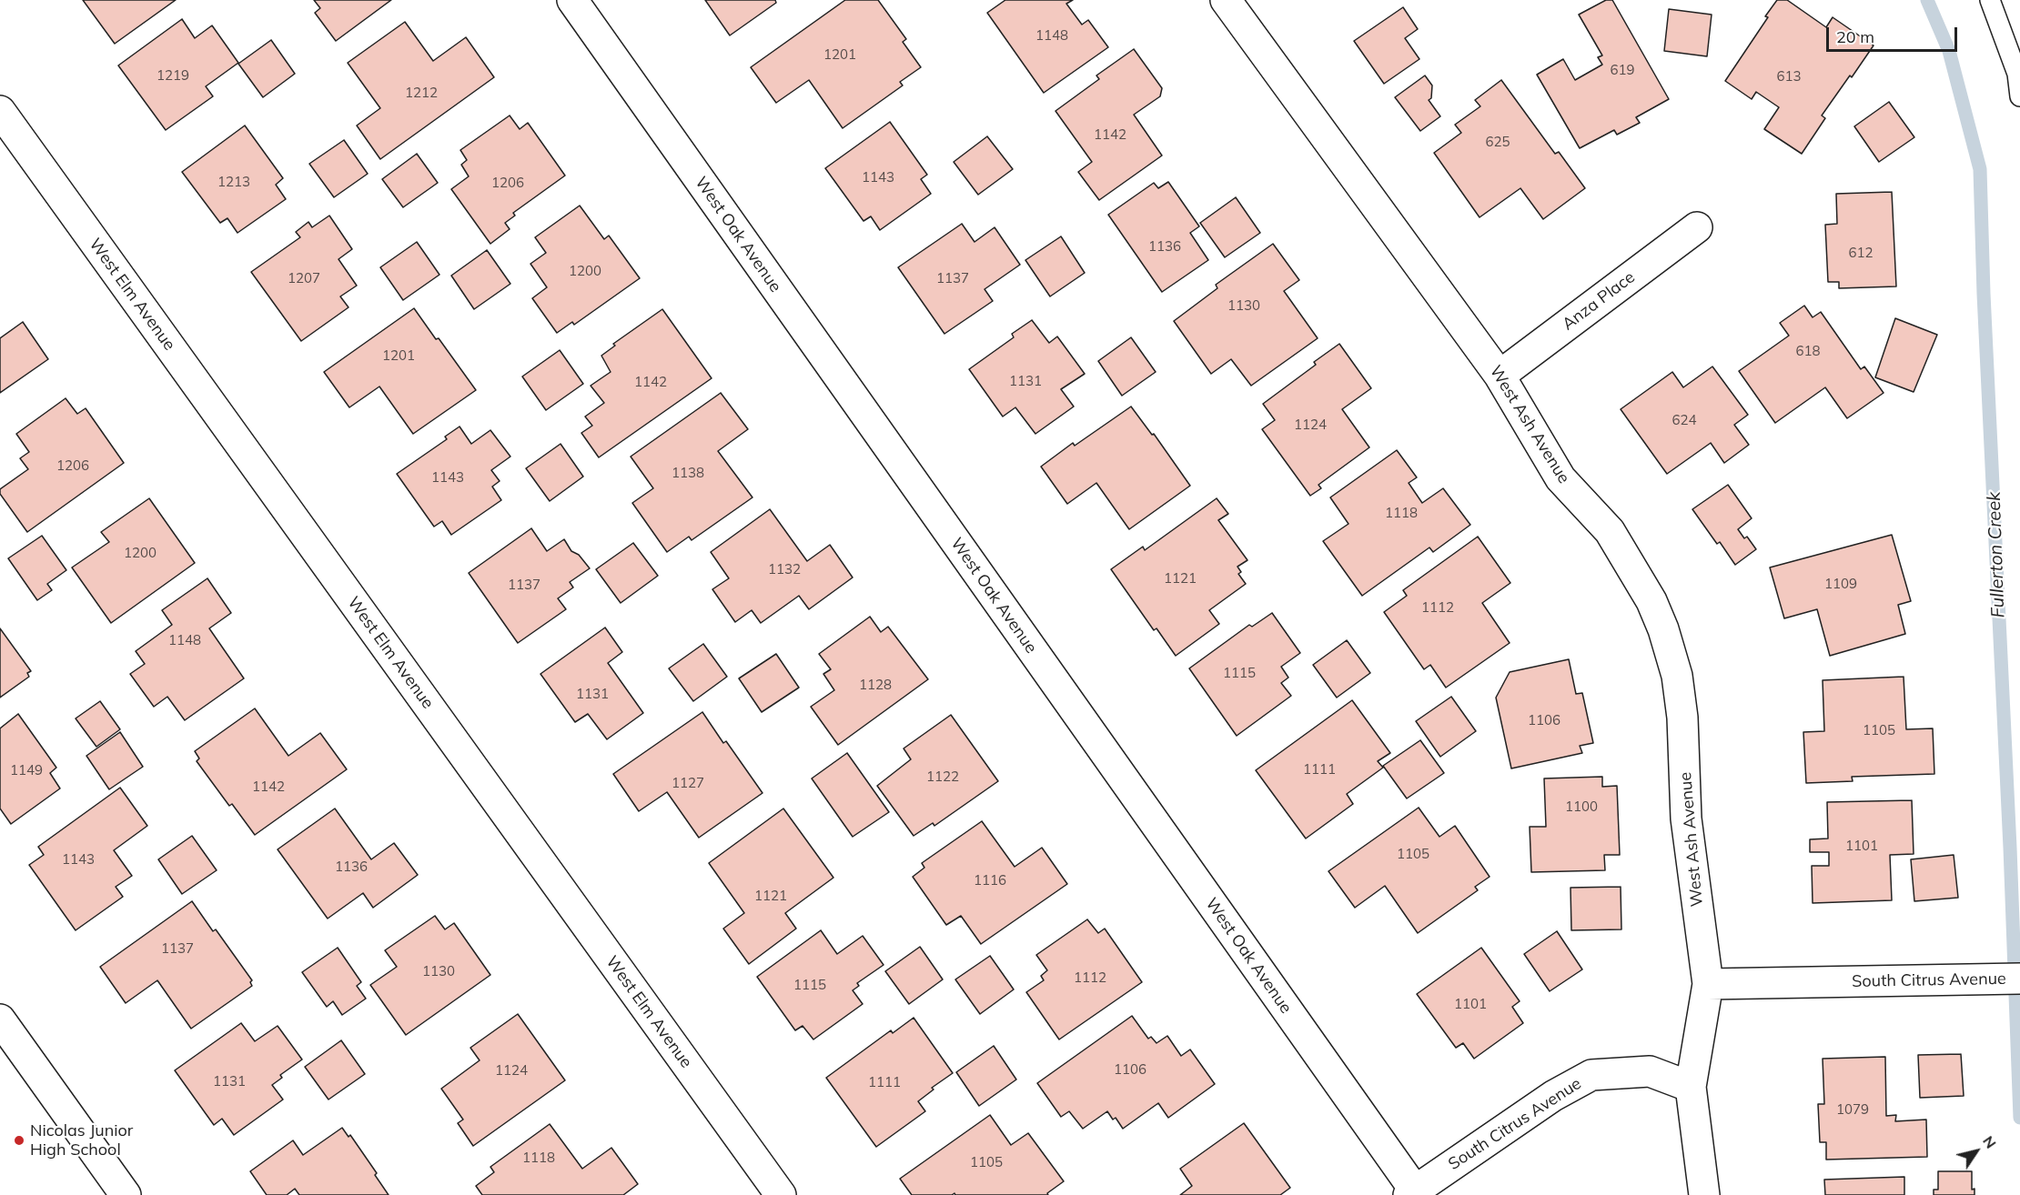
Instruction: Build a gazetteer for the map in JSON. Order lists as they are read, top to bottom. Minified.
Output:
{"streets":{"street":["West Oak Avenue","West Elm Avenue","Anza Place","West Ash Avenue","South Citrus Avenue"]},"crossings":[["West Oak Avenue","South Citrus Avenue"],["Anza Place","West Ash Avenue"],["West Ash Avenue","South Citrus Avenue"]],"water":["Fullerton Creek"],"places":["Nicolas Junior High School"],"house_numbers":["1148","1201","619","1219","613","1212","1142","625","1143","1213","1206","1136","612","1200","1207","1137","1130","618","1201","1131","1142","624","1124","1206","1138","1143","1118","1200","1132","1121","1109","1137","1112","1148","1115","1128","1131","1106","1105","1111","1149","1122","1127","1142","1100","1101","1105","1143","1136","1116","1121","1137","1130","1112","1115","1101","1106","1124","1131","1111","1079","1118","1105"],"scale_bar":"20 m","north":"top right"}
